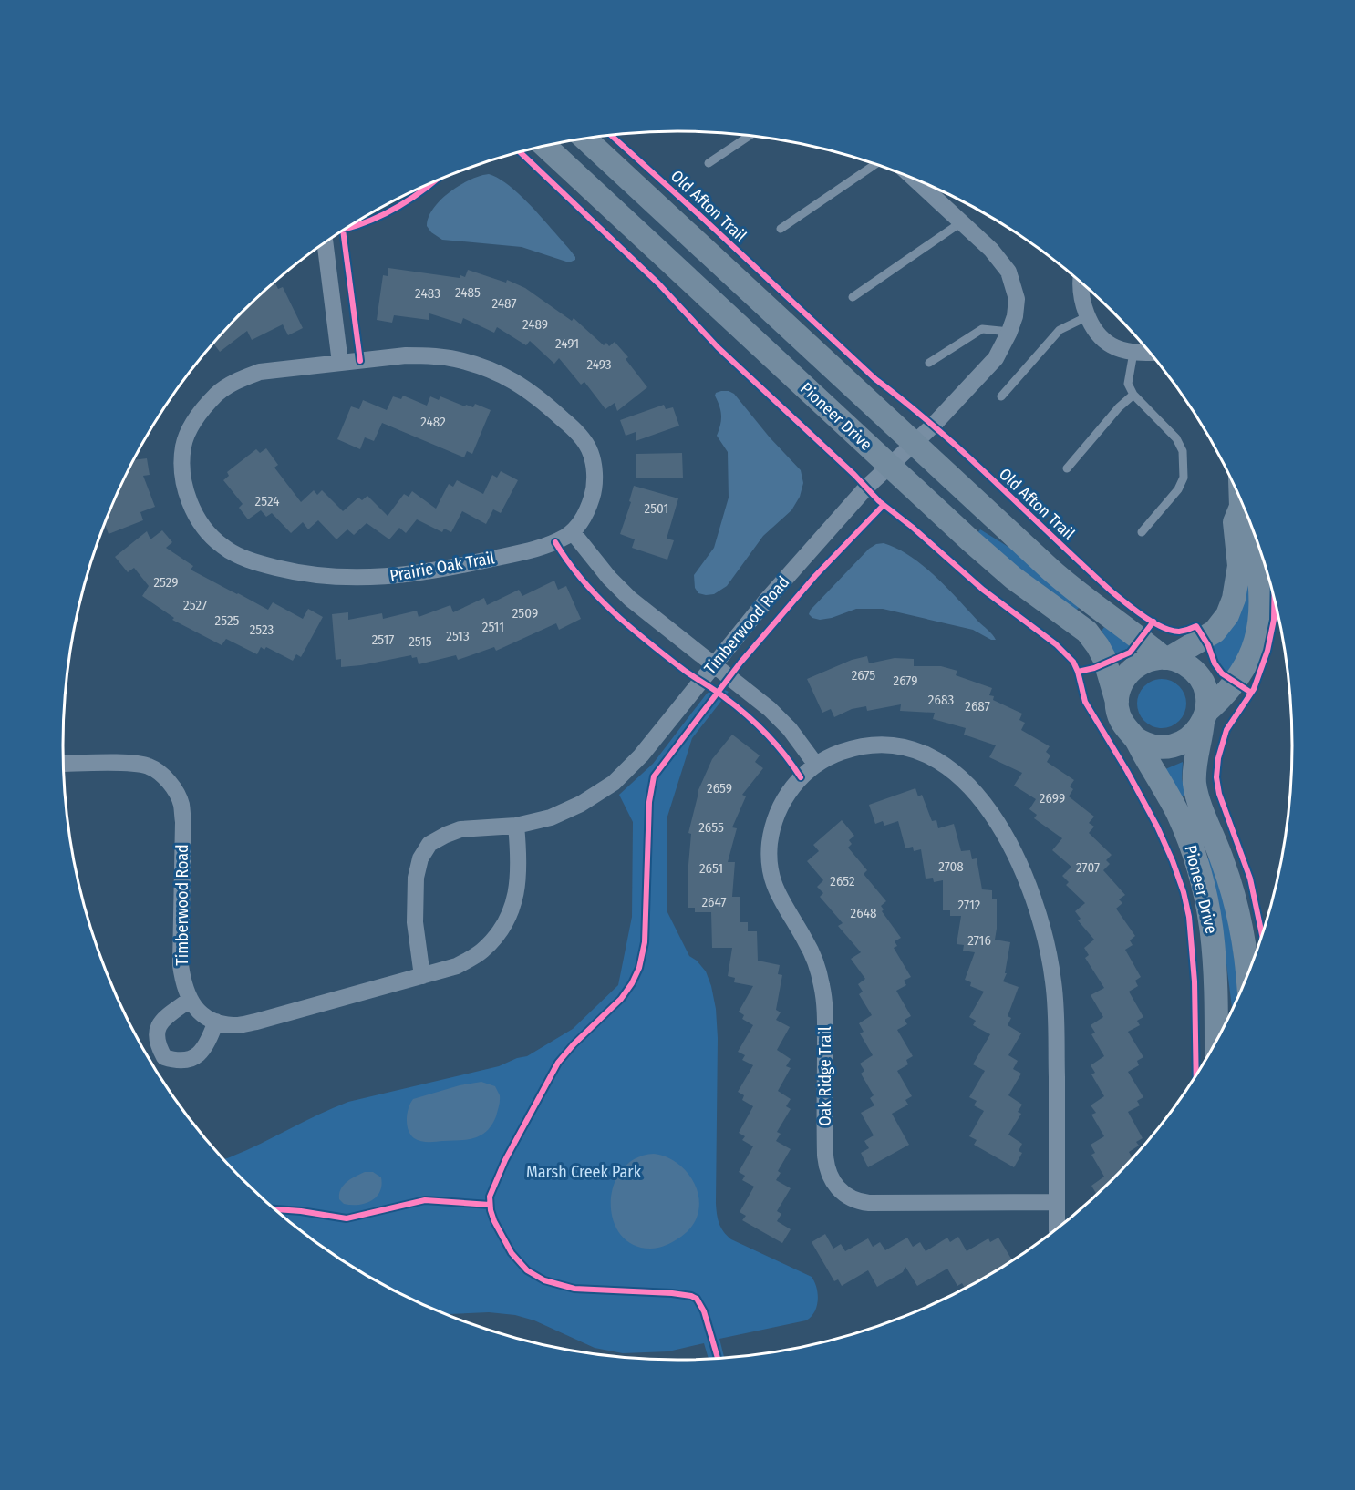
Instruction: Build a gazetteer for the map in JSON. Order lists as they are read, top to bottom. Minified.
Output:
{"streets":{"street":["Pioneer Drive","Prairie Oak Trail","Timberwood Road","Oak Ridge Trail"],"cycle path":["Old Afton Trail"]},"crossings":[["Pioneer Drive","Timberwood Road"]],"parks":["Marsh Creek Park"],"house_numbers":["2485","2483","2487","2489","2491","2493","2482","2524","2501","2529","2527","2509","2525","2511","2523","2513","2517","2515","2675","2679","2683","2687","2659","2699","2655","2708","2707","2651","2652","2647","2712","2648","2716"]}
